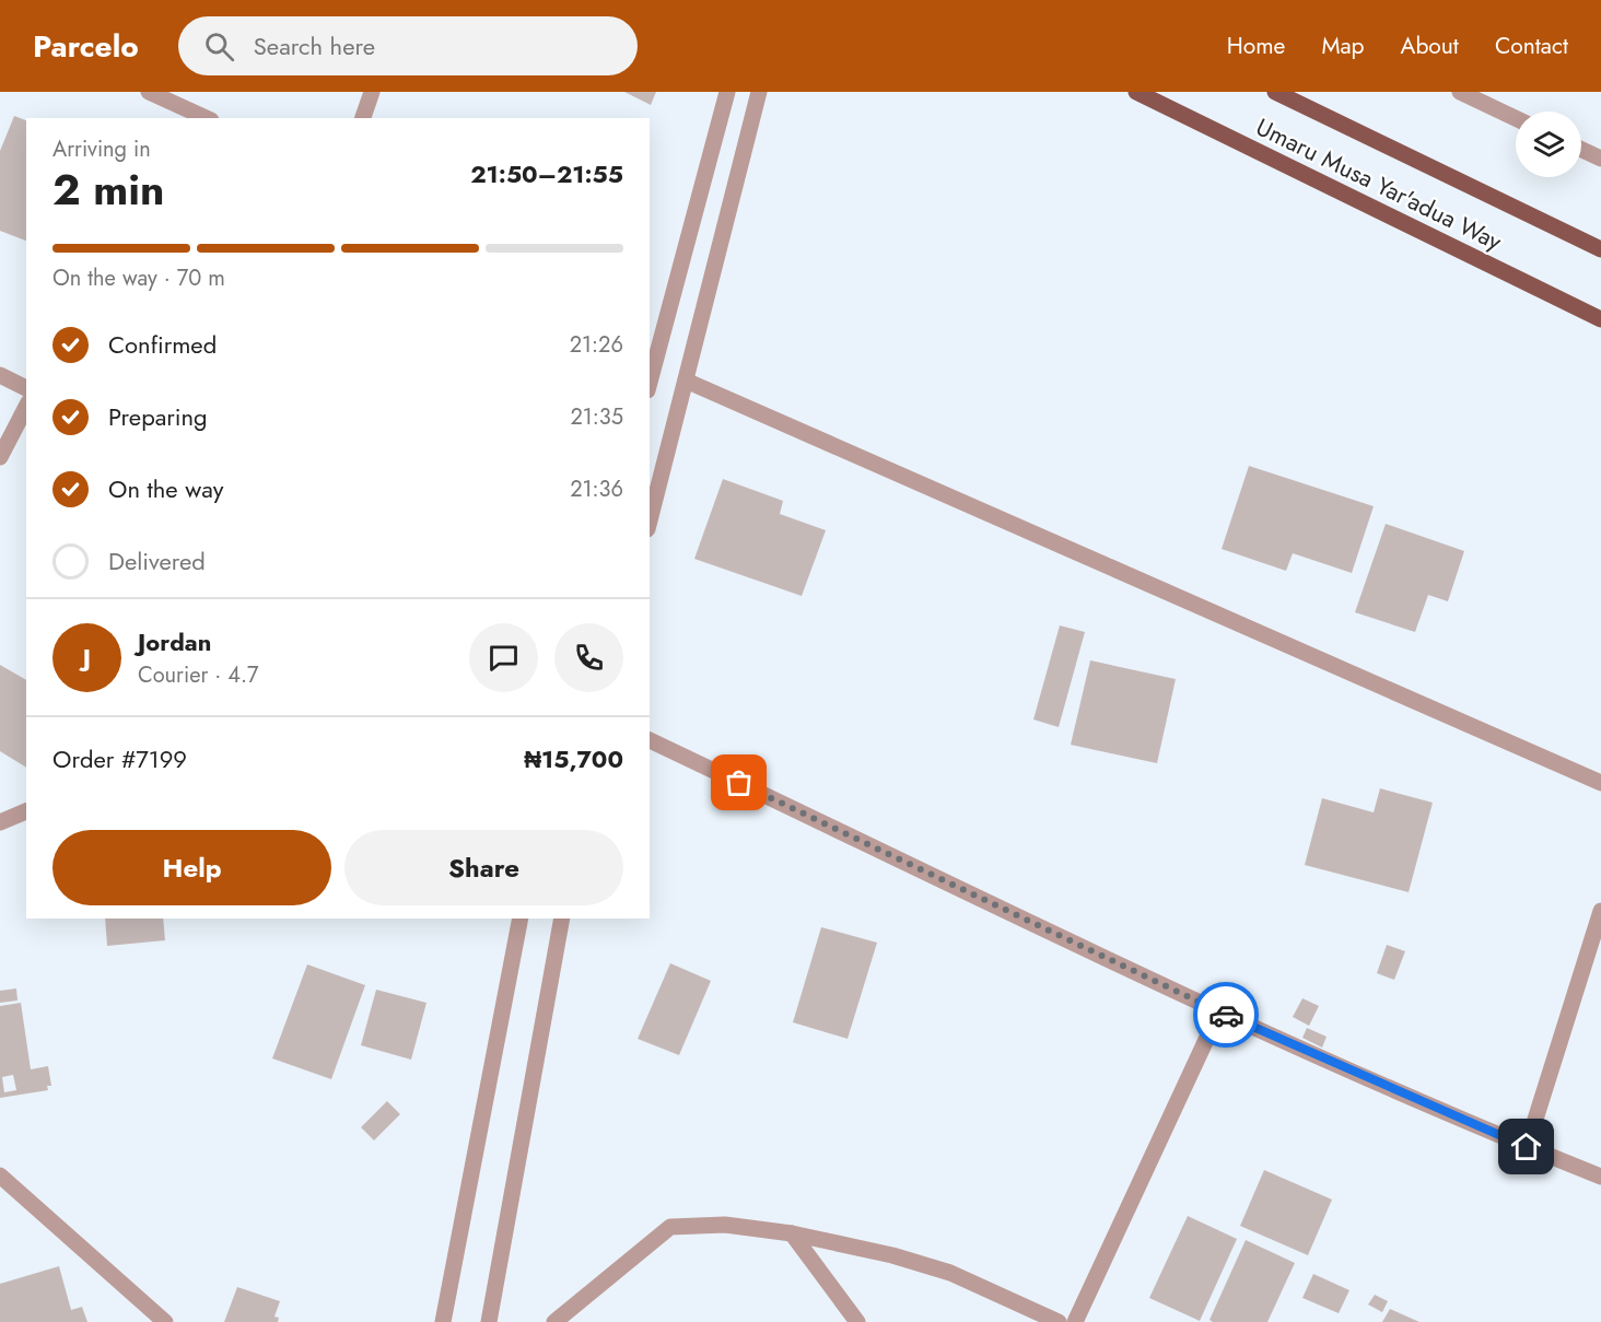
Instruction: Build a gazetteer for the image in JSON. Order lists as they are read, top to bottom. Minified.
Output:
{"streets":{"main road":["Umaru Musa Yar'adua Way"]},"page":{"header":"Parcelo","search":"Search here","nav":["Home","Map","About","Contact"],"heading":["2 min","Arriving in","21:50–21:55"],"panel":["Jordan","Courier · 4.7","Order #7199","₦15,700"],"bar":"On the way · 70 m","list":[["Confirmed","21:26"],["Preparing","21:35"],["On the way","21:36"],"Delivered"],"round":"J","buttons":["Help","Share"]}}
